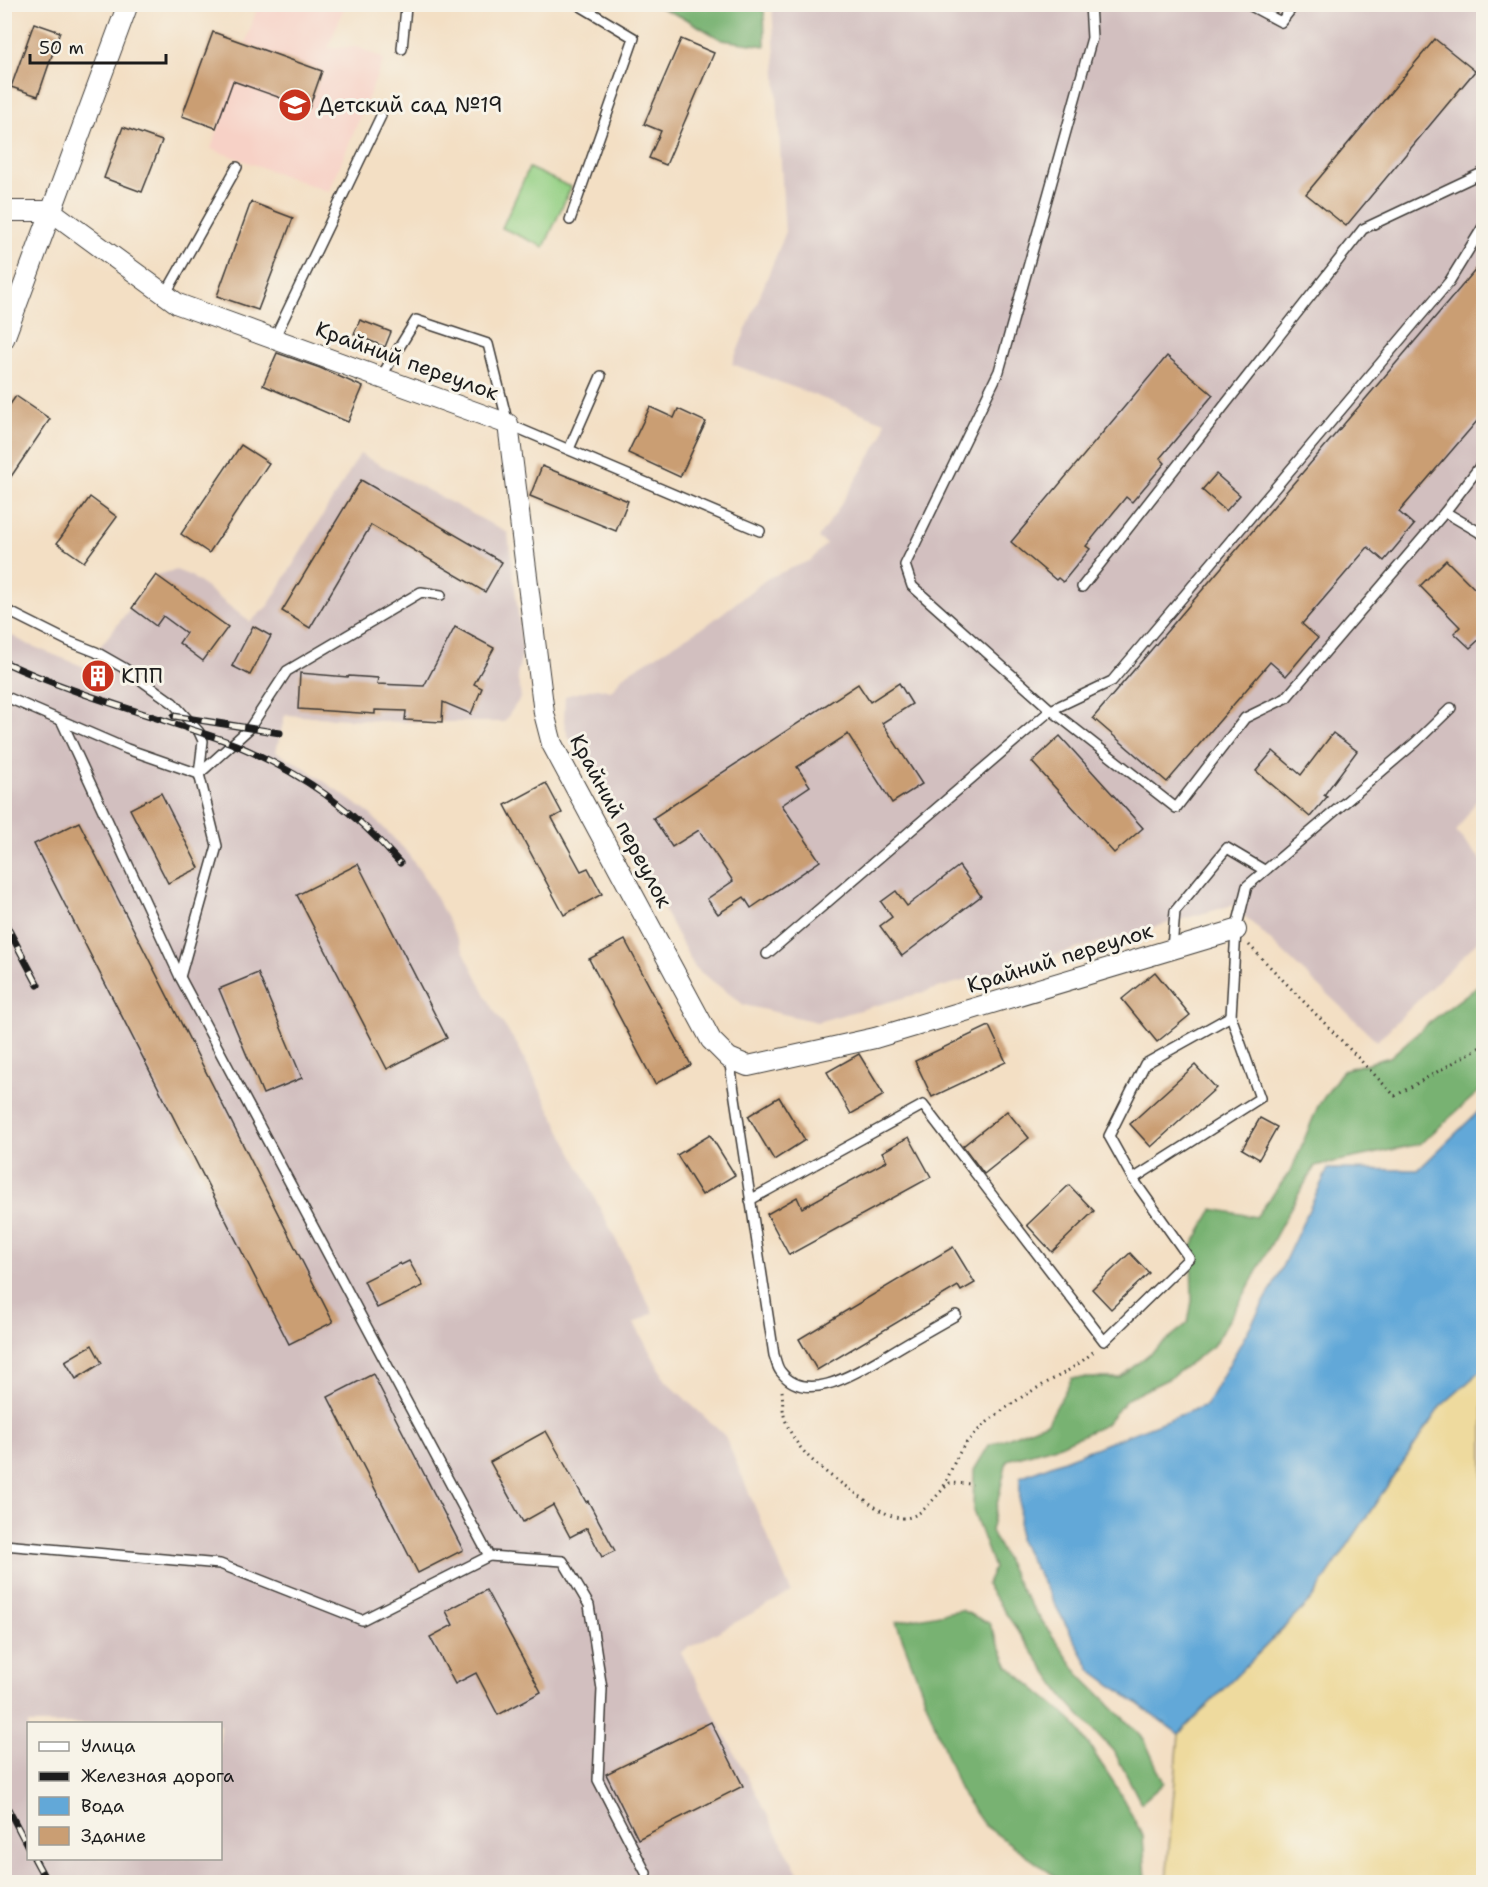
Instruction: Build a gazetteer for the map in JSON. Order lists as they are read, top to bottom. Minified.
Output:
{"streets":{"street":["Крайний переулок"]},"places":{"school or university":["Детский сад №19"],"building":["КПП"]},"legend":["Улица","Железная дорога","Вода","Здание"],"scale_bar":"50 m"}
